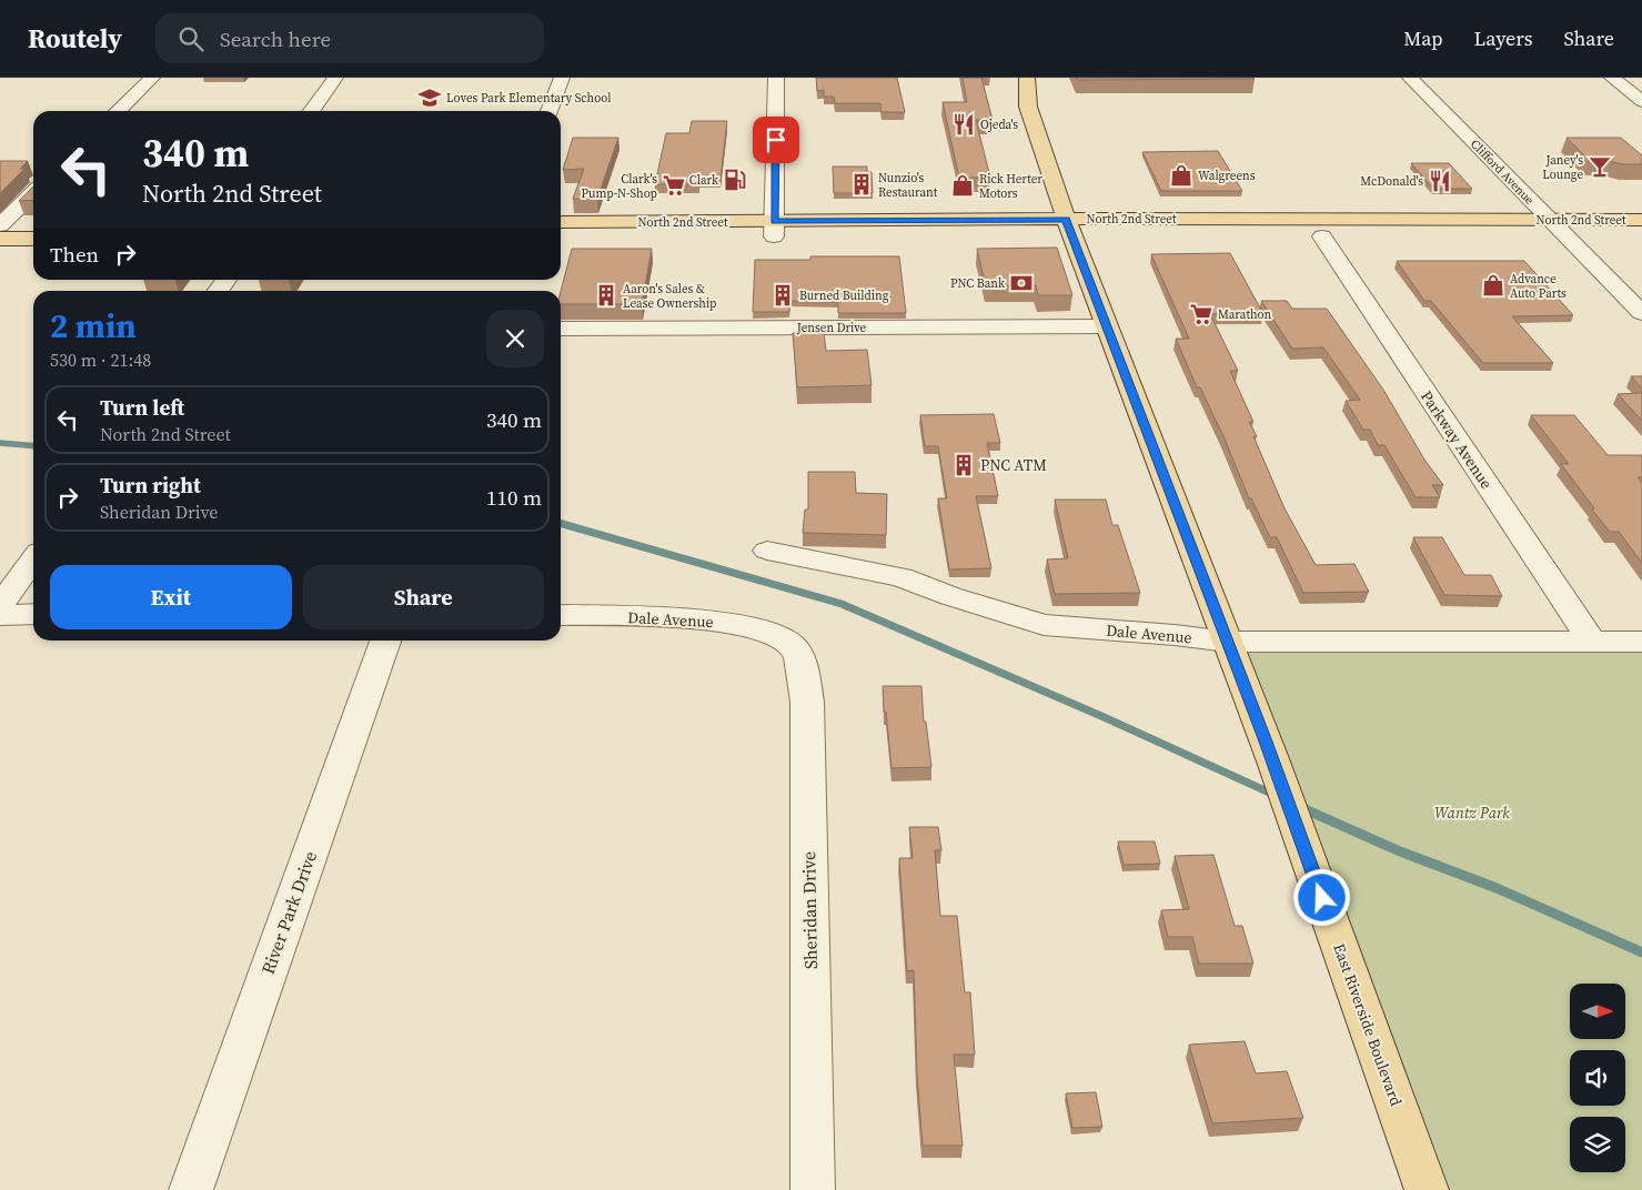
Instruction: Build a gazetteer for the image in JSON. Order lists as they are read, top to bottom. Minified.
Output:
{"streets":{"main road":["North 2nd Street","East Riverside Boulevard"],"street":["Clifford Avenue","Jensen Drive","Parkway Avenue","Dale Avenue","Sheridan Drive","River Park Drive"]},"crossings":[["Clifford Avenue","North 2nd Street"],["North 2nd Street","Parkway Avenue"],["North 2nd Street","East Riverside Boulevard"],["Jensen Drive","East Riverside Boulevard"],["Parkway Avenue","Dale Avenue"],["Dale Avenue","Sheridan Drive"],["Dale Avenue","East Riverside Boulevard"]],"parks":["Wantz Park"],"places":{"school or university":["Loves Park Elementary School"],"restaurant":["Ojeda's","McDonald's"],"bar":["Janey's Lounge"],"shop":["Walgreens","Rick Herter Motors","Advance Auto Parts"],"fuel station":["Clark"],"building":["Nunzio's Restaurant","Aaron's Sales & Lease Ownership","Burned Building","PNC ATM"],"supermarket":["Clark's Pump-N-Shop","Marathon"],"bank":["PNC Bank"]},"north":"right","page":{"header":"Routely","search":"Search here","nav":["Map","Layers","Share"],"turn":["340 m","North 2nd Street"],"then":"Then","heading":["2 min","530 m · 21:48"],"list":[{"name":"Turn left","note":"North 2nd Street","value":"340 m"},{"name":"Turn right","note":"Sheridan Drive","value":"110 m"}],"buttons":["Exit","Share"]}}
